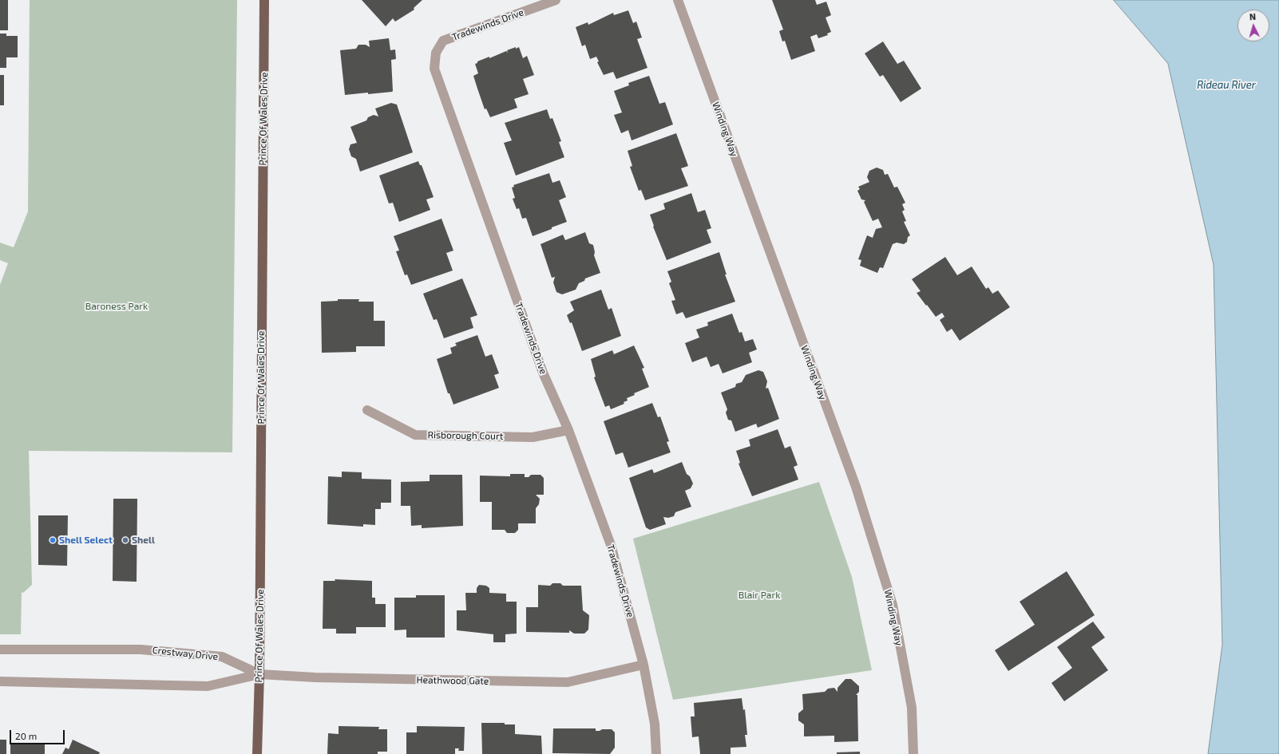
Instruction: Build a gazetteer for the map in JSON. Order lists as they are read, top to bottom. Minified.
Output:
{"streets":{"main road":["Prince Of Wales Drive"],"street":["Tradewinds Drive","Winding Way","Risborough Court","Crestway Drive","Heathwood Gate"]},"crossings":[["Tradewinds Drive","Risborough Court"],["Tradewinds Drive","Heathwood Gate"],["Prince Of Wales Drive","Crestway Drive"],["Prince Of Wales Drive","Heathwood Gate"],["Crestway Drive","Heathwood Gate"]],"water":["Rideau River"],"parks":["Baroness Park","Blair Park"],"places":["Shell Select","Shell"],"scale_bar":"20 m","north":"top"}
